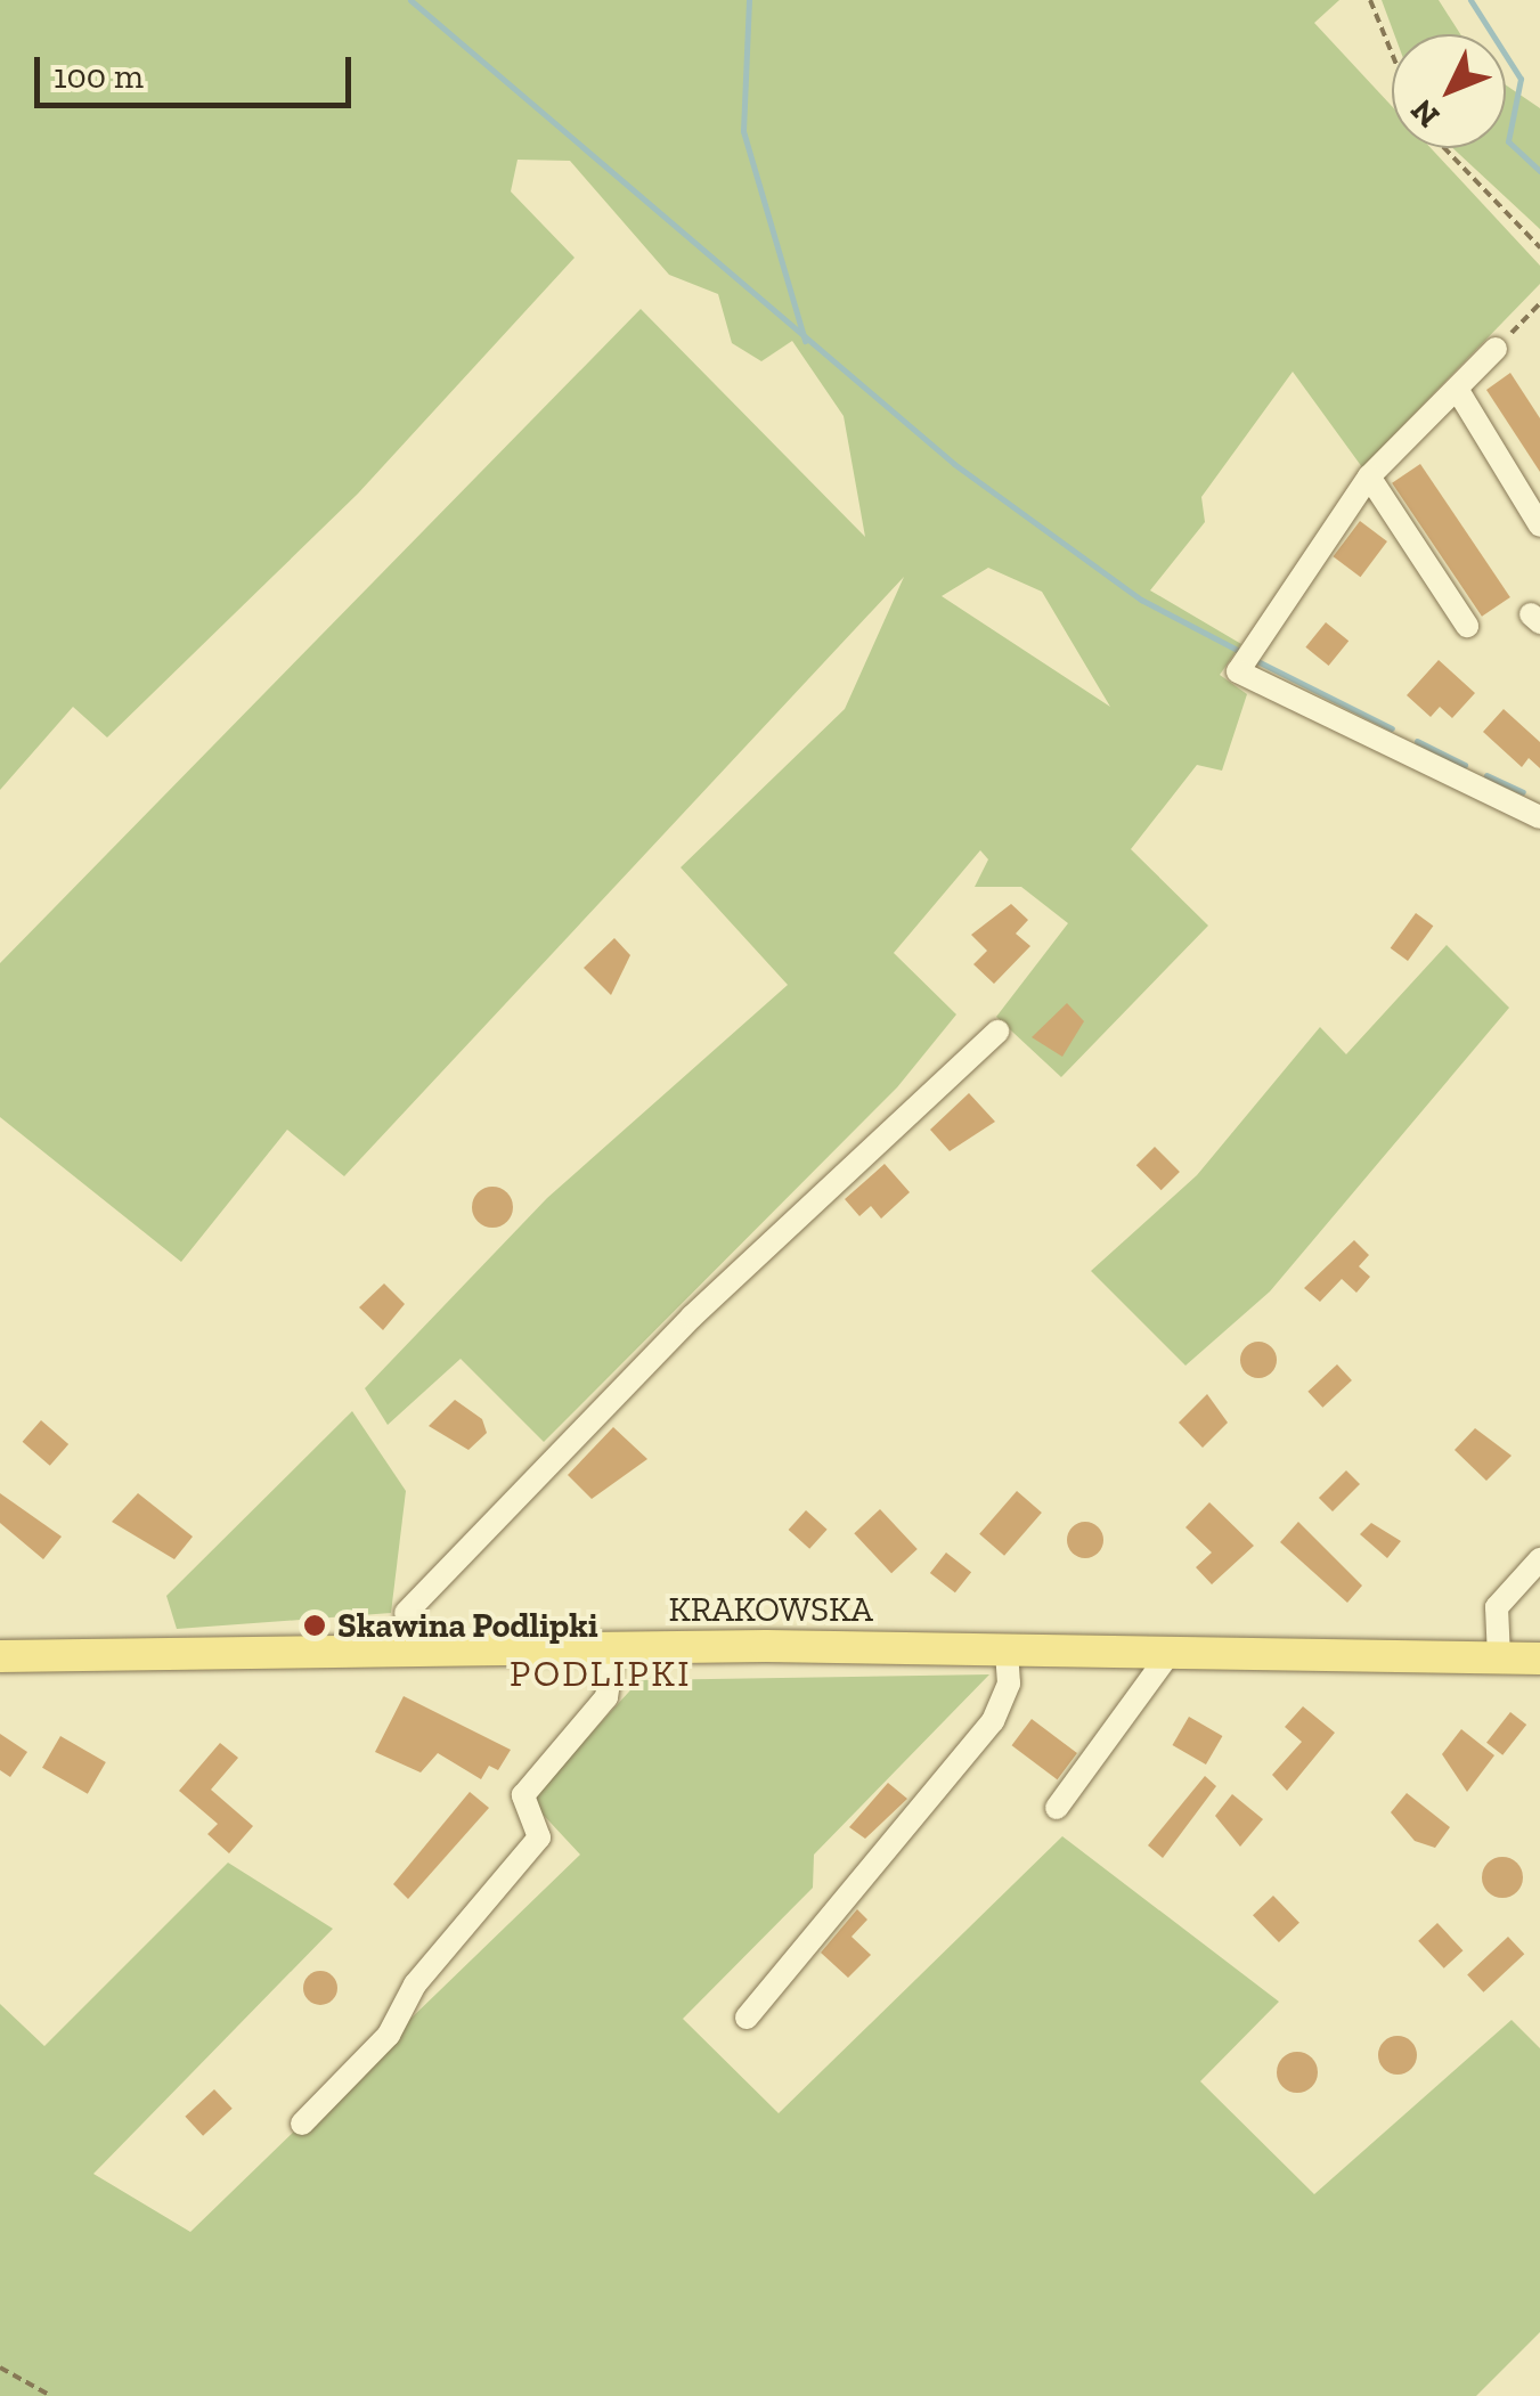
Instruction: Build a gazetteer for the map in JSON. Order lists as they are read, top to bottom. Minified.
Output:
{"streets":{"main road":["KRAKOWSKA"]},"districts":["PODLIPKI"],"places":["Skawina Podlipki"],"scale_bar":"100 m","north":"bottom left"}
